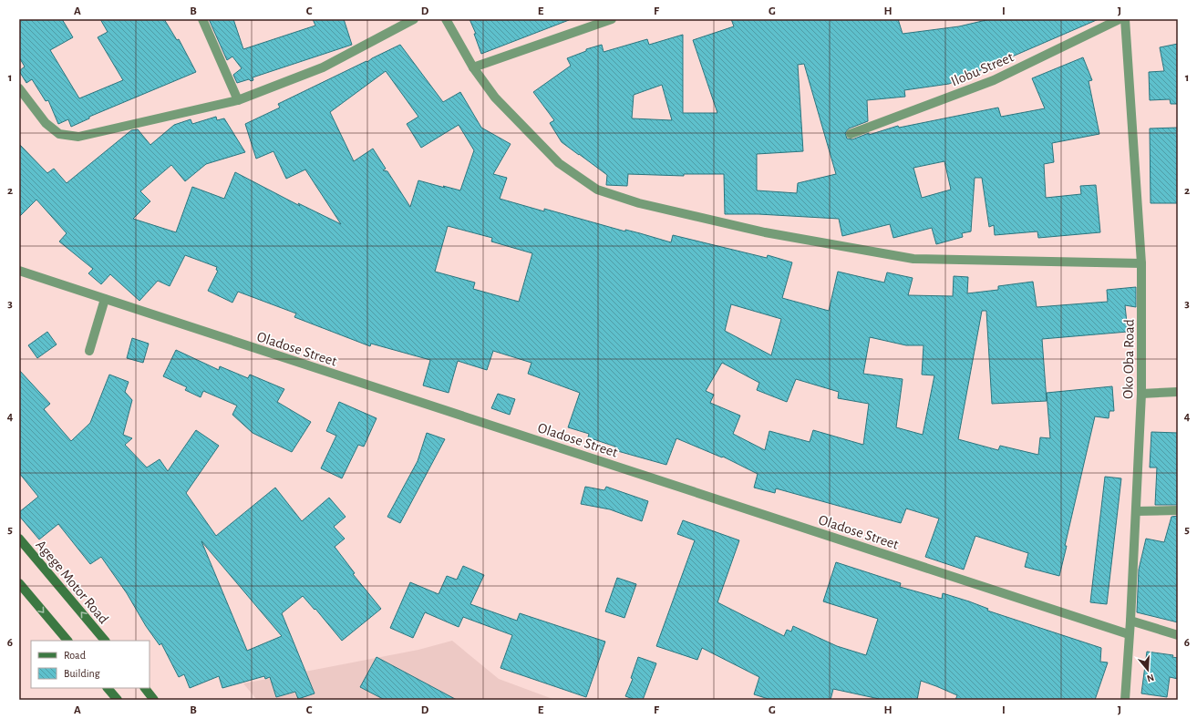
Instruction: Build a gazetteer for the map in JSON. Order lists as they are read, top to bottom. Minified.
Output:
{"streets":{"main road":["Agege Motor Road"],"street":["Ilobu Street","Oladose Street","Oko Oba Road"]},"crossings":[["Oladose Street","Oko Oba Road"]],"legend":["Road","Building"],"north":"bottom","grid":{"columns":["A","B","C","D","E","F","G","H","I","J"],"rows":["1","2","3","4","5","6"]}}
